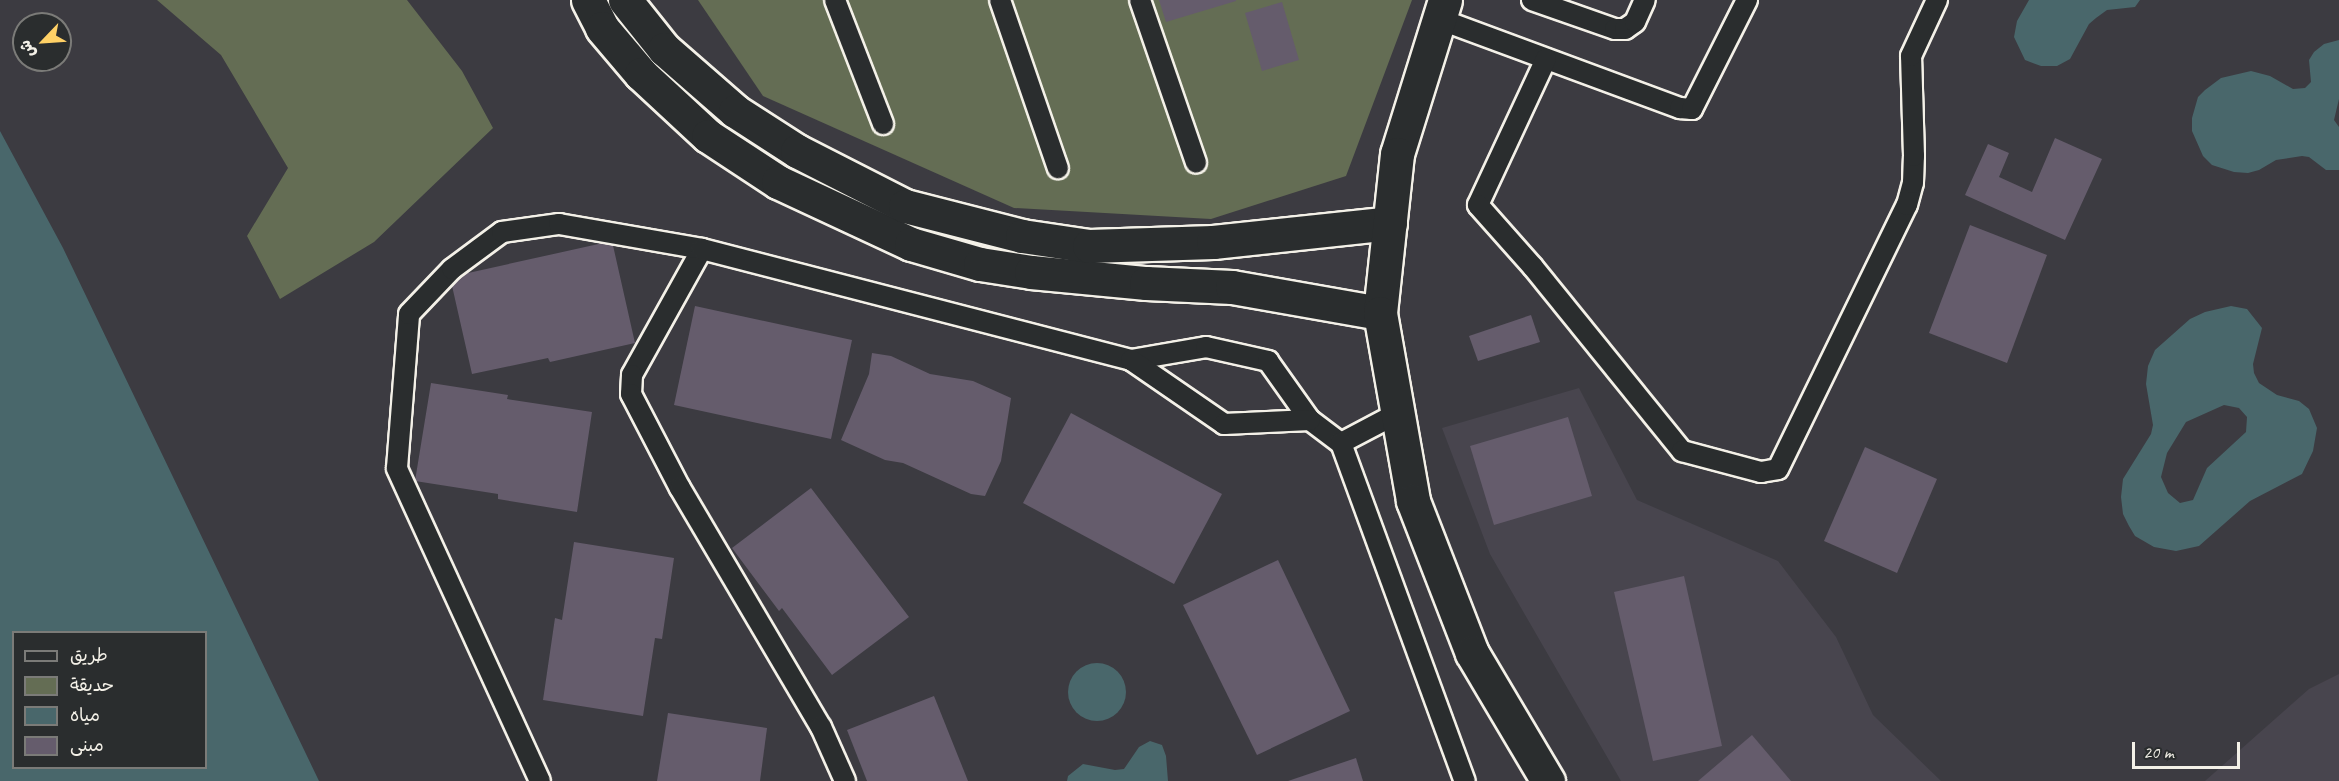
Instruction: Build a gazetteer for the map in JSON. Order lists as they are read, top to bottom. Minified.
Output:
{"legend":["طريق","حديقة","مياه","مبنى"],"scale_bar":"20 m","north":"bottom left"}
